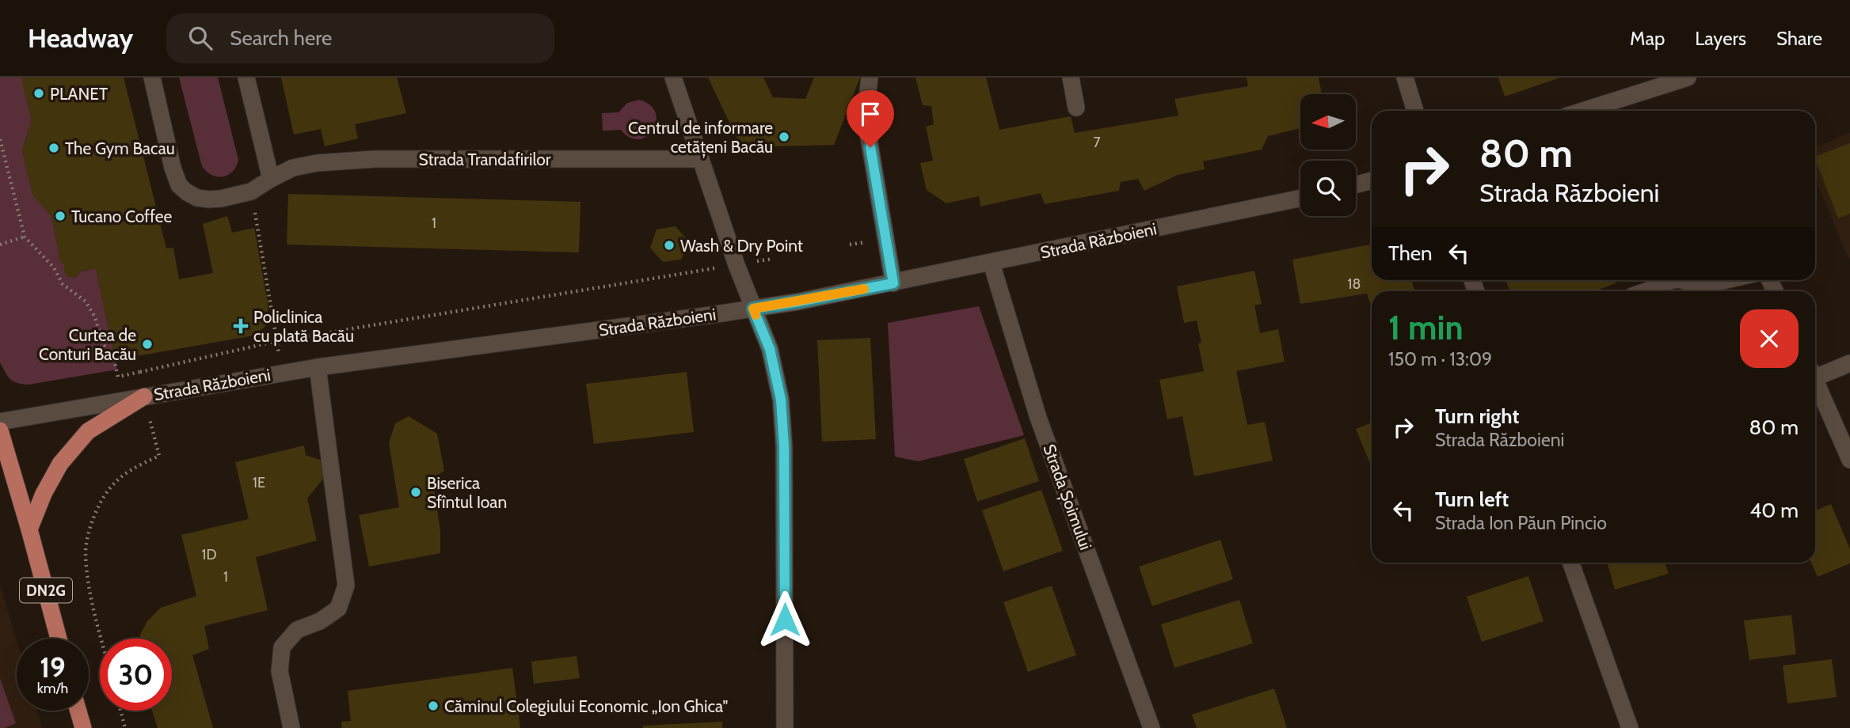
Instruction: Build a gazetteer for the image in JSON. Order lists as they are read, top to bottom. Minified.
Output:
{"streets":{"main road":["DN2G"],"street":["Strada Trandafirilor","Strada Războieni","Strada Șoimului"]},"crossings":[["Strada Războieni","Strada Șoimului"]],"places":{"other":["PLANET","Centrul de informare cetățeni Bacău","The Gym Bacau","Tucano Coffee","Wash & Dry Point","Curtea de Conturi Bacău","Biserica Sfîntul Ioan","Căminul Colegiului Economic „Ion Ghica\""],"health":["Policlinica cu plată Bacău"]},"house_numbers":["7","1","18","1E","1D","1"],"north":"left","page":{"header":"Headway","search":"Search here","nav":["Map","Layers","Share"],"turn":["80 m","Strada Războieni"],"then":"Then","heading":["1 min","150 m · 13:09"],"list":[{"name":"Turn right","note":"Strada Războieni","value":"80 m"},{"name":"Turn left","note":"Strada Ion Păun Pincio","value":"40 m"}],"speed":"19 km/h","limit":"30"}}
